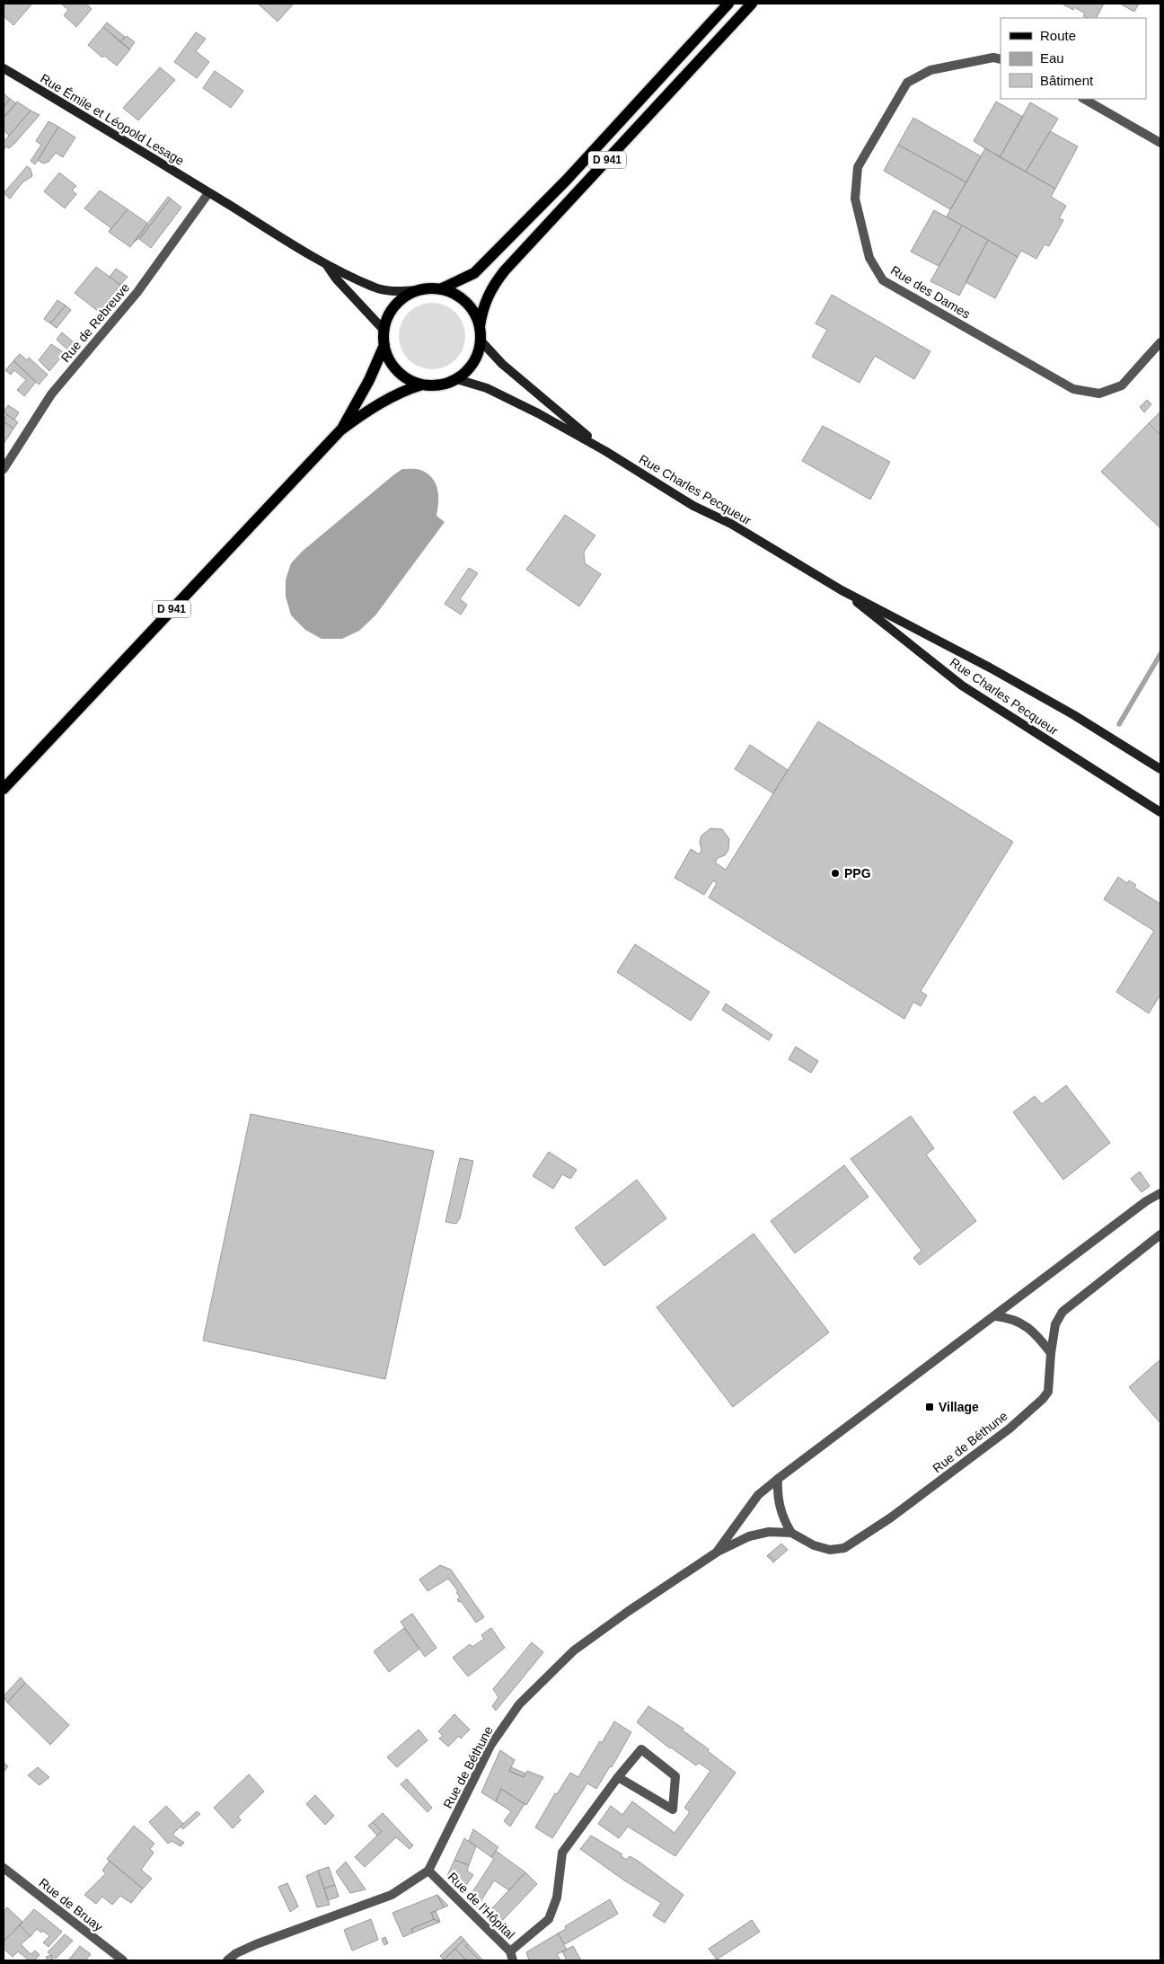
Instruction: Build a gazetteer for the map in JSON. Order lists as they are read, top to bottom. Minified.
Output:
{"streets":{"main road":["Rue Émile et Léopold Lesage","D 941","Rue Charles Pecqueur"],"street":["Rue des Dames","Rue de Rebreuve","Rue de Béthune","Rue de Bruay","Rue de l'Hôpital"]},"crossings":[["Rue Émile et Léopold Lesage","Rue de Rebreuve"],["D 941","Rue Charles Pecqueur"],["Rue de Béthune","Rue de l'Hôpital"]],"places":{"other":["PPG"],"transit":["Village"]},"legend":["Route","Eau","Bâtiment"]}
